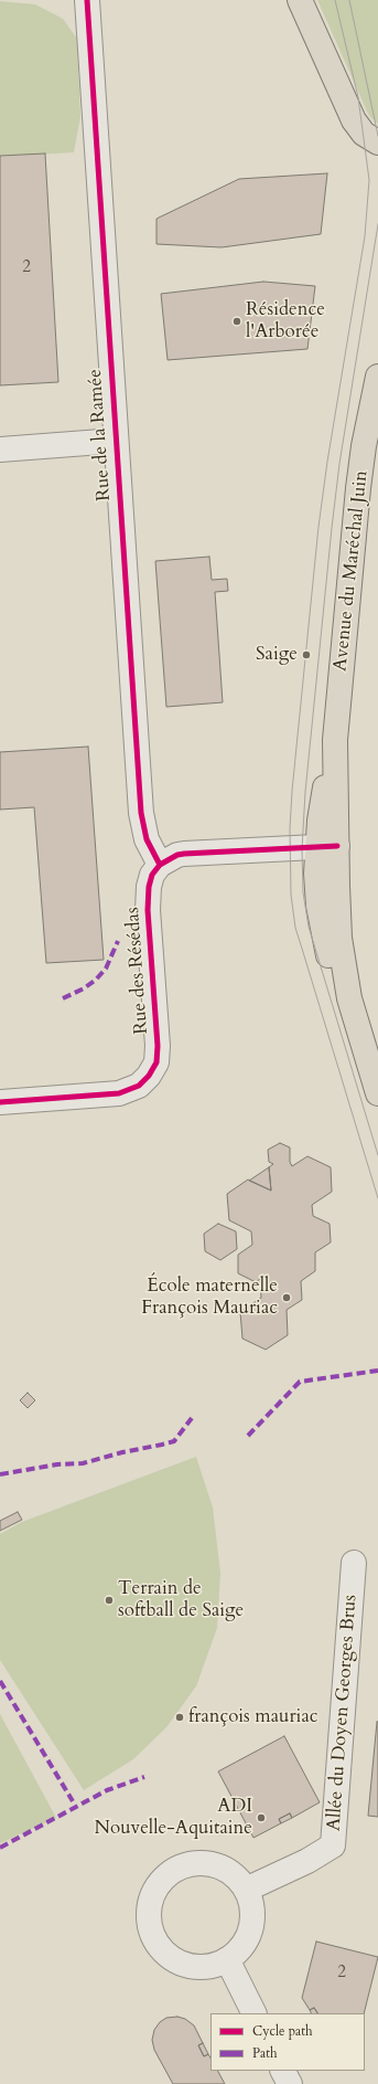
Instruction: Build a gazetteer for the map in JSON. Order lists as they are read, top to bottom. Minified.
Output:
{"streets":{"main road":["Avenue du Maréchal Juin"],"street":["Rue de la Ramée","Rue des Résédas","Allée du Doyen Georges Brus"]},"crossings":[["Rue de la Ramée","Rue des Résédas"]],"places":["Résidence l'Arborée","Saige","École maternelle François Mauriac","Terrain de softball de Saige","françois mauriac","ADI Nouvelle-Aquitaine"],"house_numbers":["2","2"],"legend":["Cycle path","Path"]}
